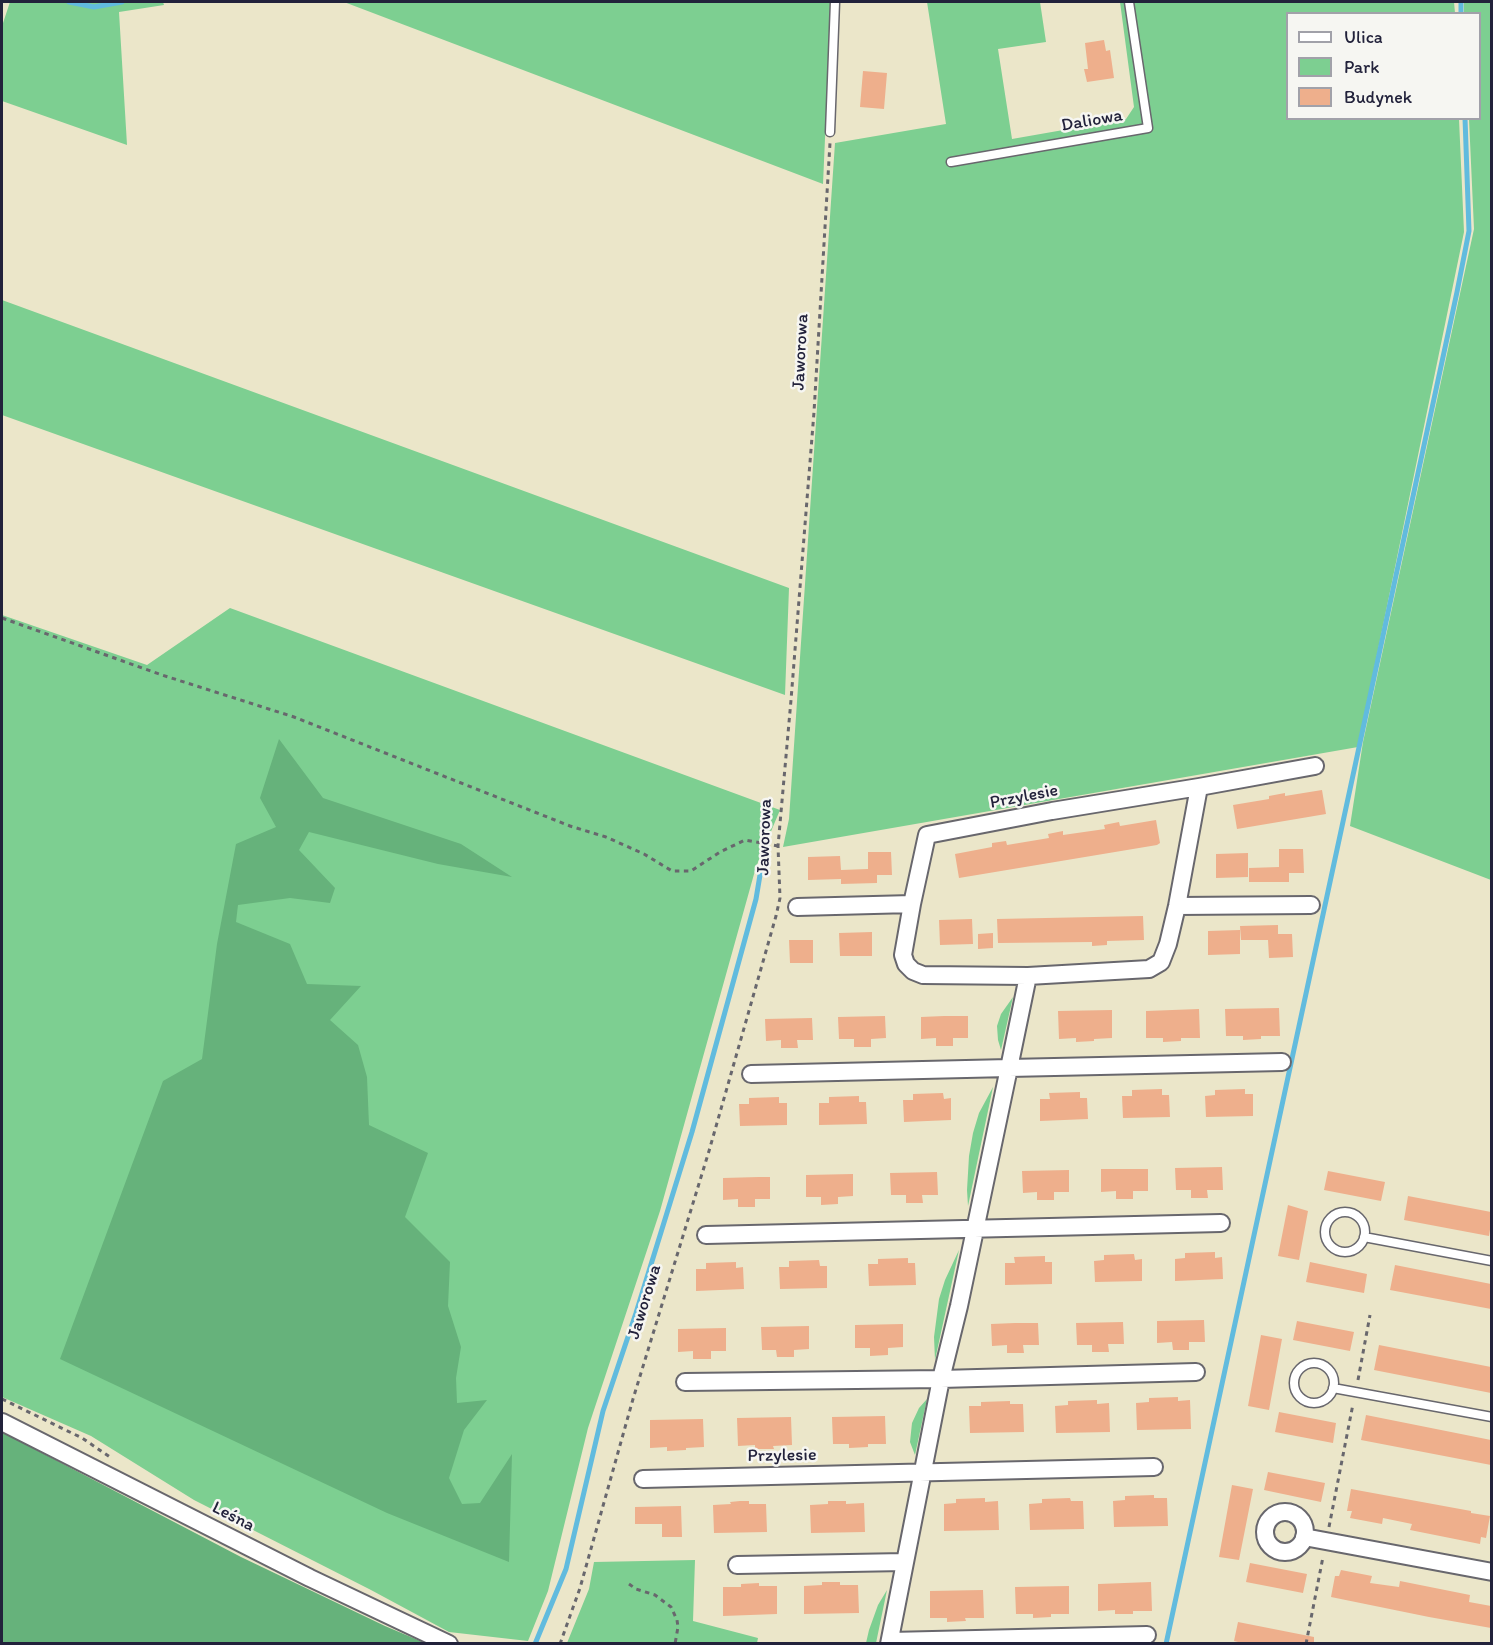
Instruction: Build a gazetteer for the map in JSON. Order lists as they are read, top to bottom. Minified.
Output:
{"streets":{"street":["Przylesie","Leśna"],"lane":["Daliowa"],"path":["Jaworowa"]},"legend":["Ulica","Park","Budynek"]}
